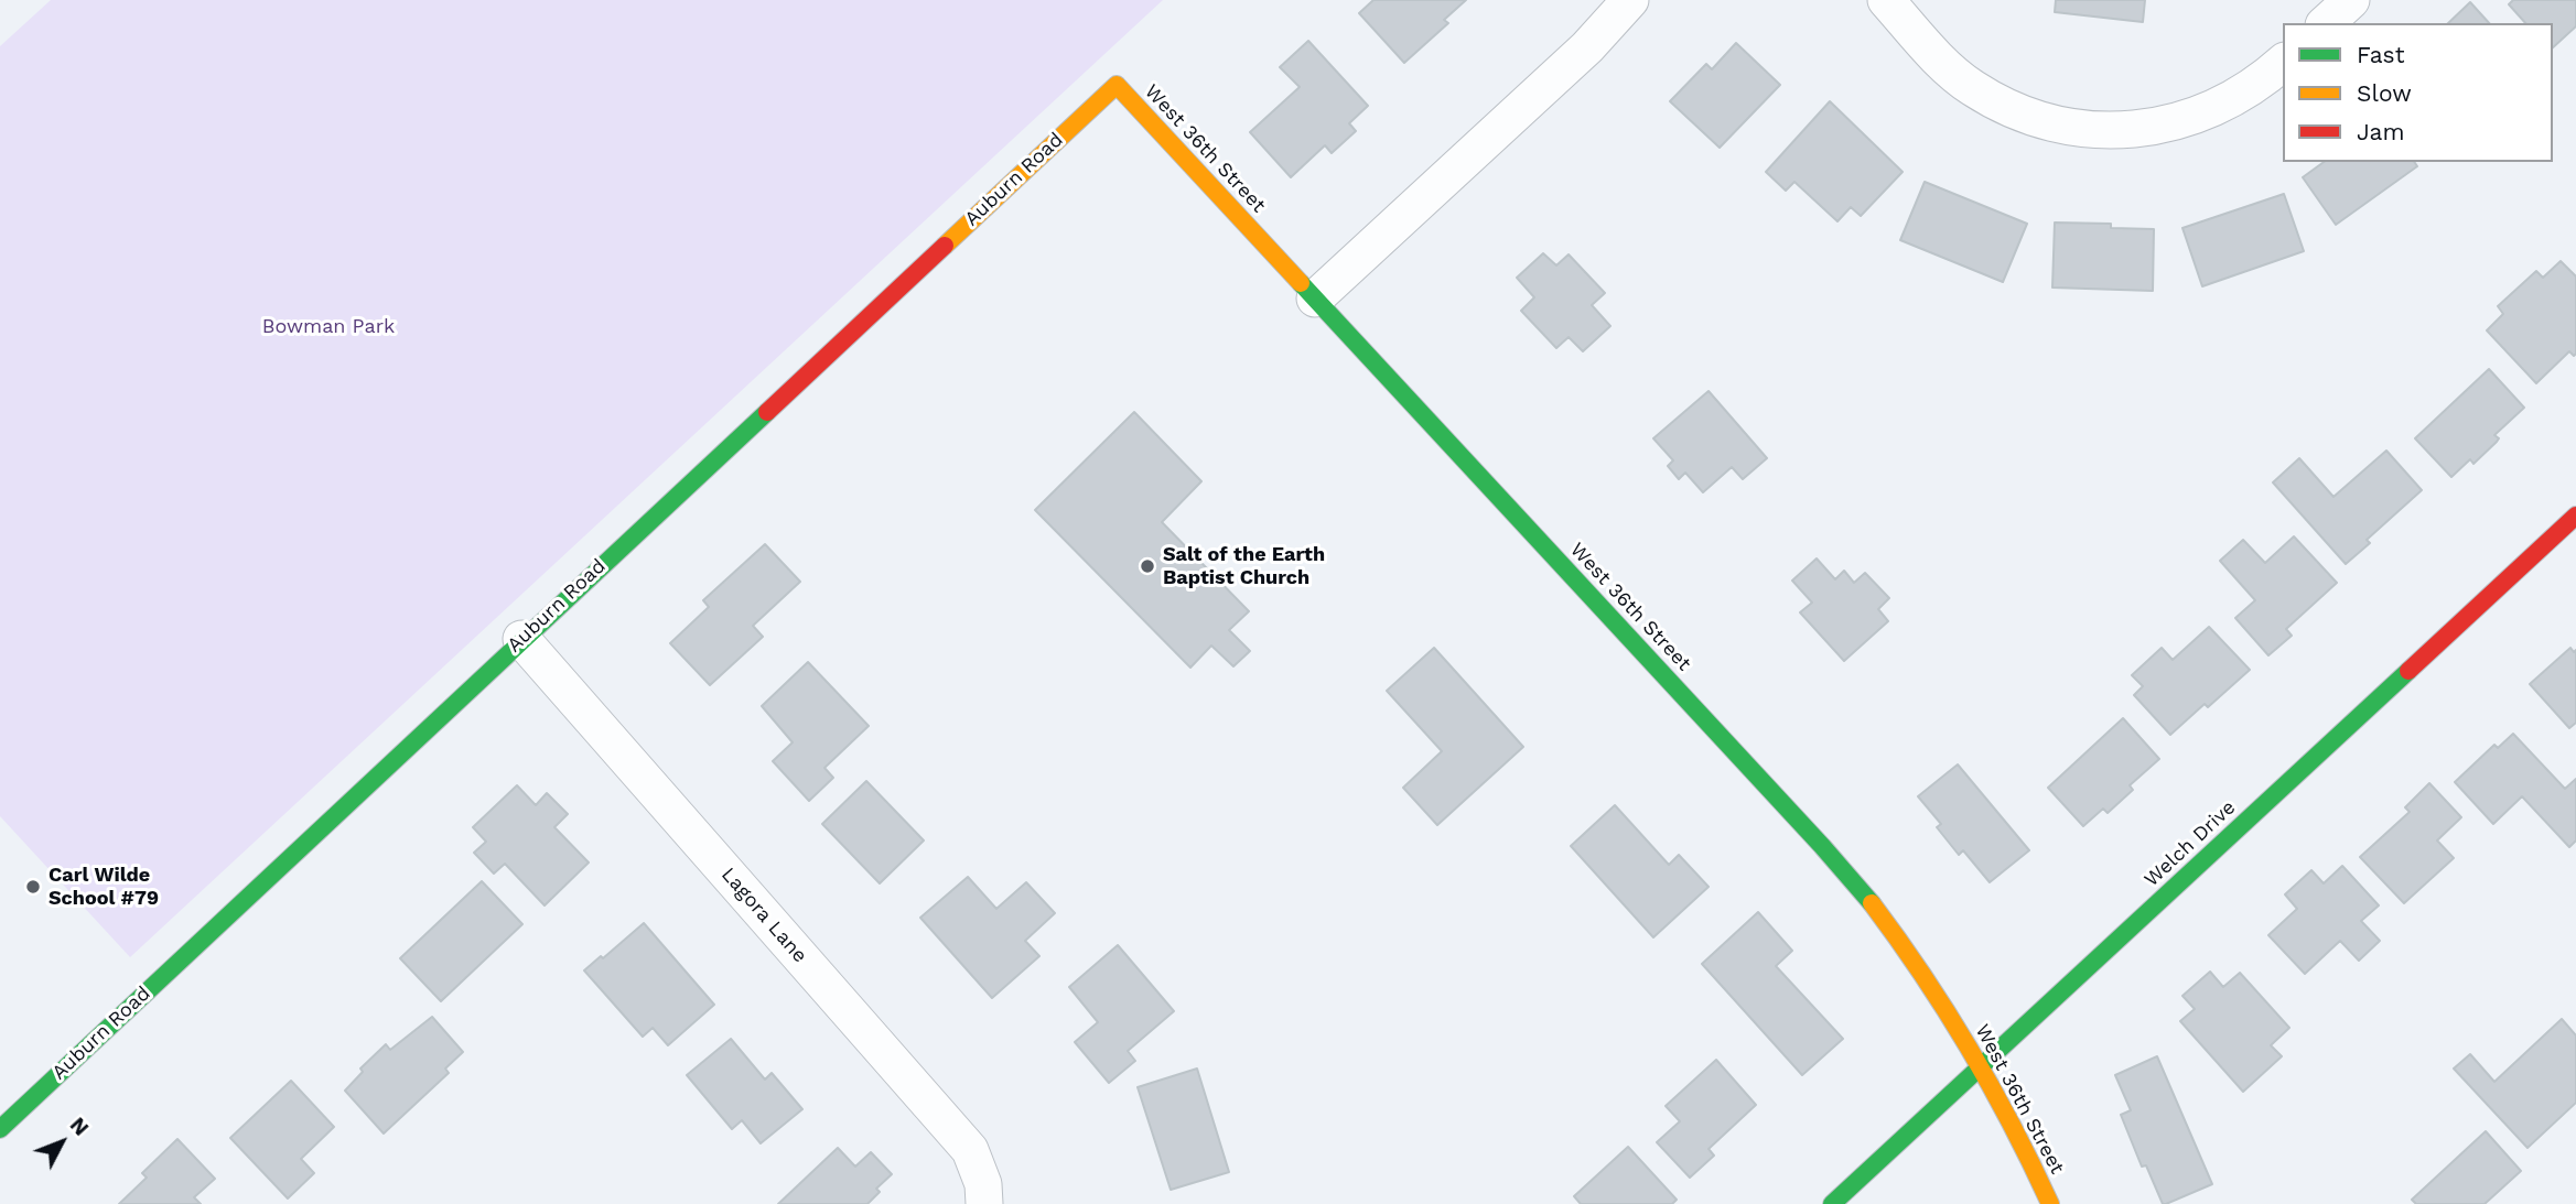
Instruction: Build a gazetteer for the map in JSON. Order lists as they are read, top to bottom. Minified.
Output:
{"streets":{"street":["West 36th Street","Auburn Road","Welch Drive","Lagora Lane"]},"crossings":[["West 36th Street","Auburn Road"],["West 36th Street","Welch Drive"],["Auburn Road","Lagora Lane"]],"parks":["Bowman Park"],"places":["Salt of the Earth Baptist Church","Carl Wilde School #79"],"legend":["Fast","Slow","Jam"],"north":"top right"}
